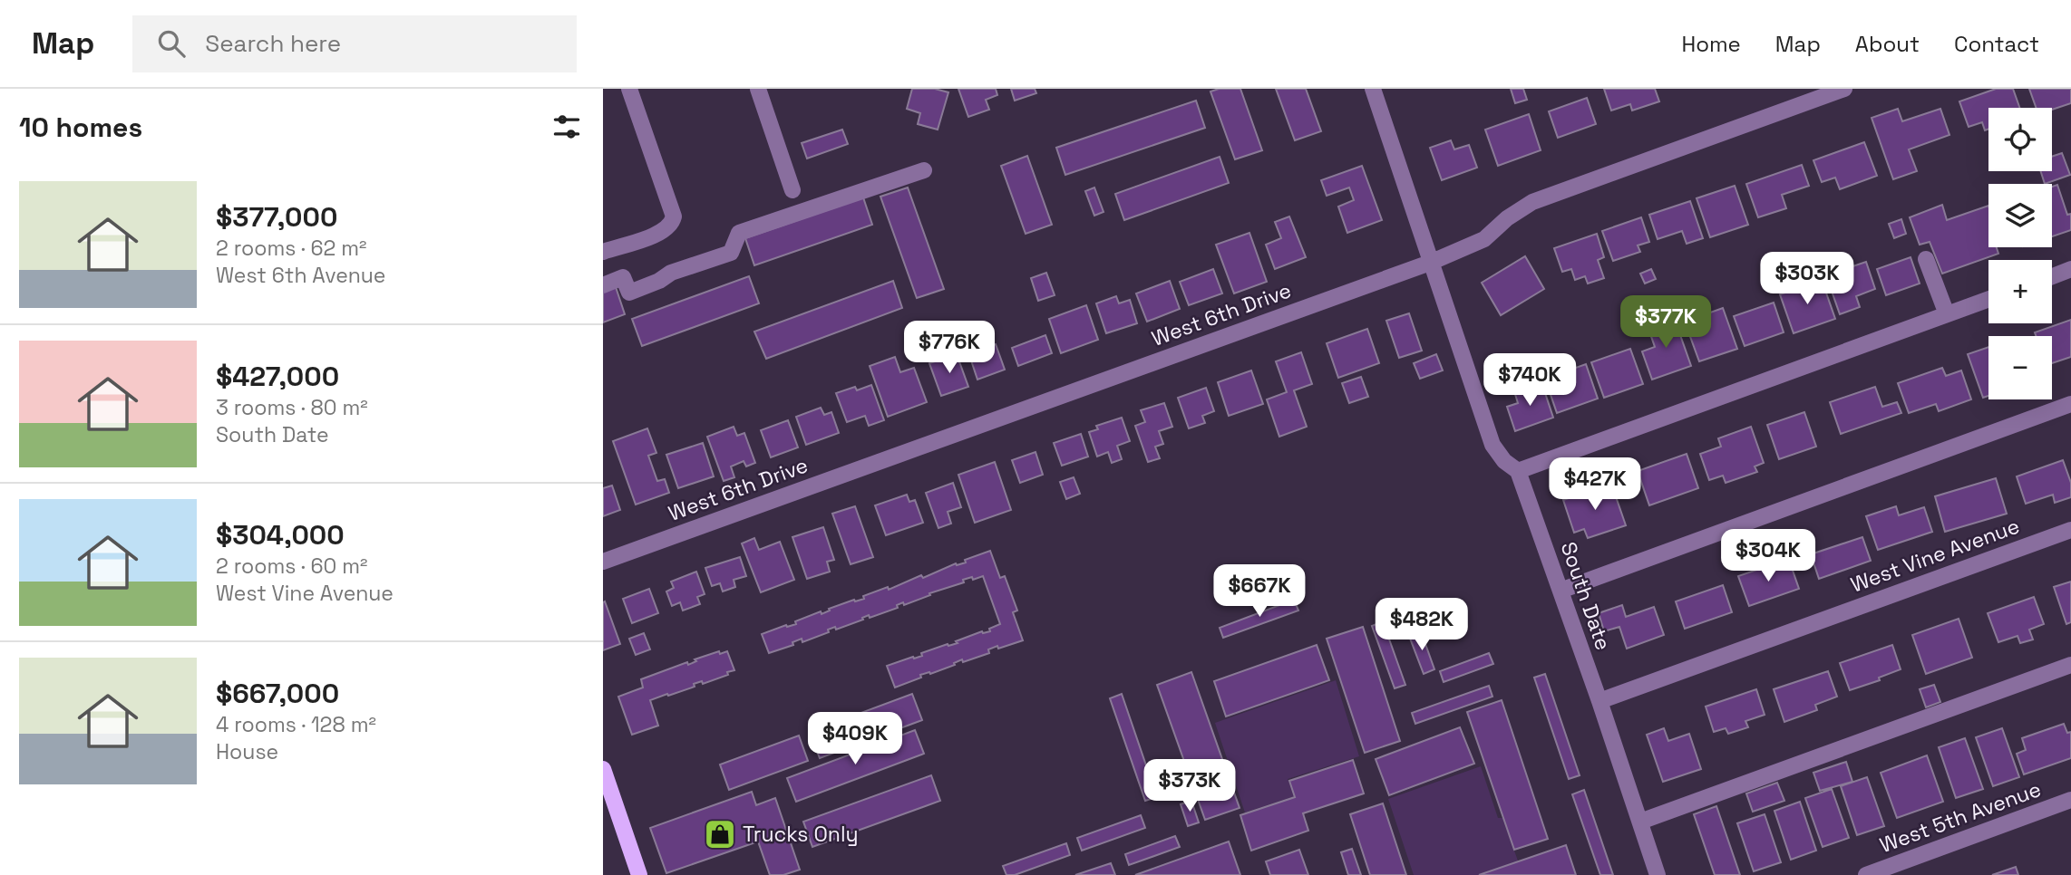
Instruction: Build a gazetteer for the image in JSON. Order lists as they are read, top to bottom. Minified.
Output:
{"streets":{"street":["West 6th Drive","West Vine Avenue","South Date","West 5th Avenue"]},"crossings":[["West 6th Drive","South Date"],["West Vine Avenue","South Date"]],"places":{"shop":["Trucks Only"]},"page":{"header":"Map","search":"Search here","nav":["Home","Map","About","Contact"],"heading":"10 homes","map_buttons":["+","−"],"list":[{"name":"$377,000","note":"2 rooms · 62 m² · West 6th Avenue"},{"name":"$427,000","note":"3 rooms · 80 m² · South Date"},{"name":"$304,000","note":"2 rooms · 60 m² · West Vine Avenue"},{"name":"$667,000","note":"4 rooms · 128 m² · House"}],"price":["$303K","$377K","$776K","$740K","$427K","$304K","$667K","$482K","$409K","$373K"]}}
